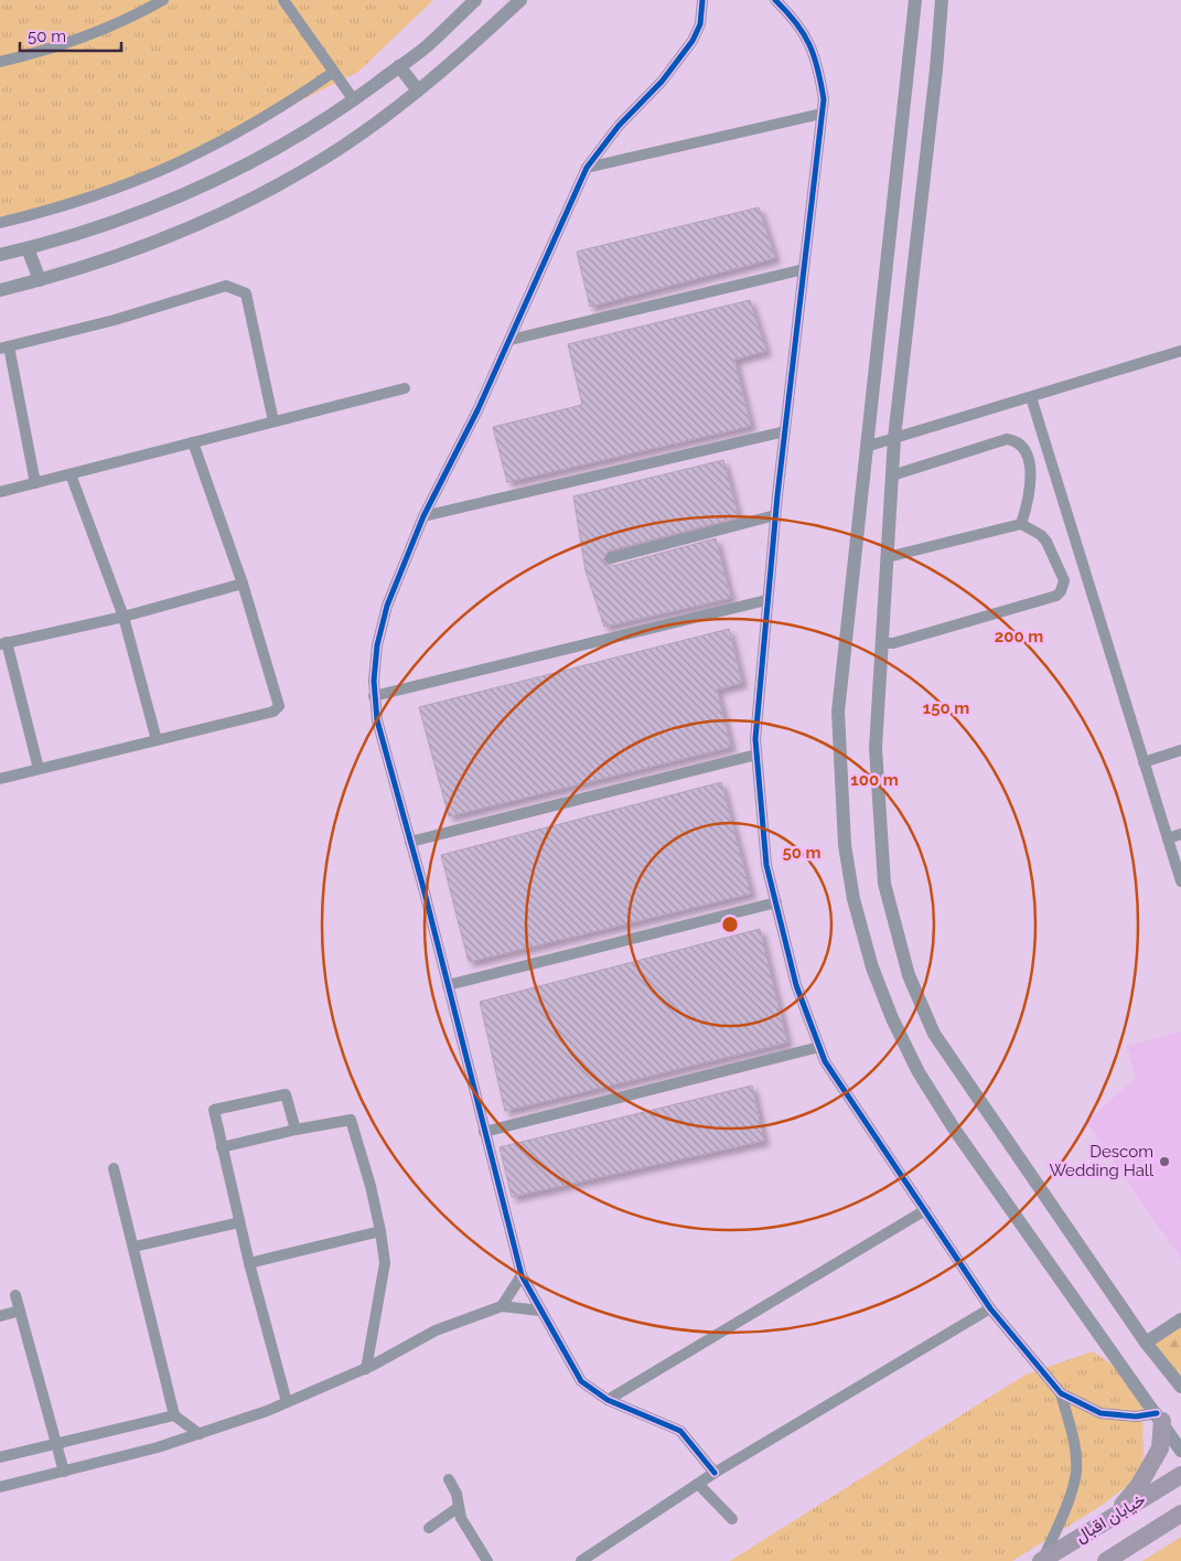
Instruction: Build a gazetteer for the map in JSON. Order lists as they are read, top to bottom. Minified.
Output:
{"streets":{"main road":["خیابان اقبال"]},"places":["Descom Wedding Hall"],"scale_bar":"50 m","rings":["200 m","150 m","100 m","50 m"]}
